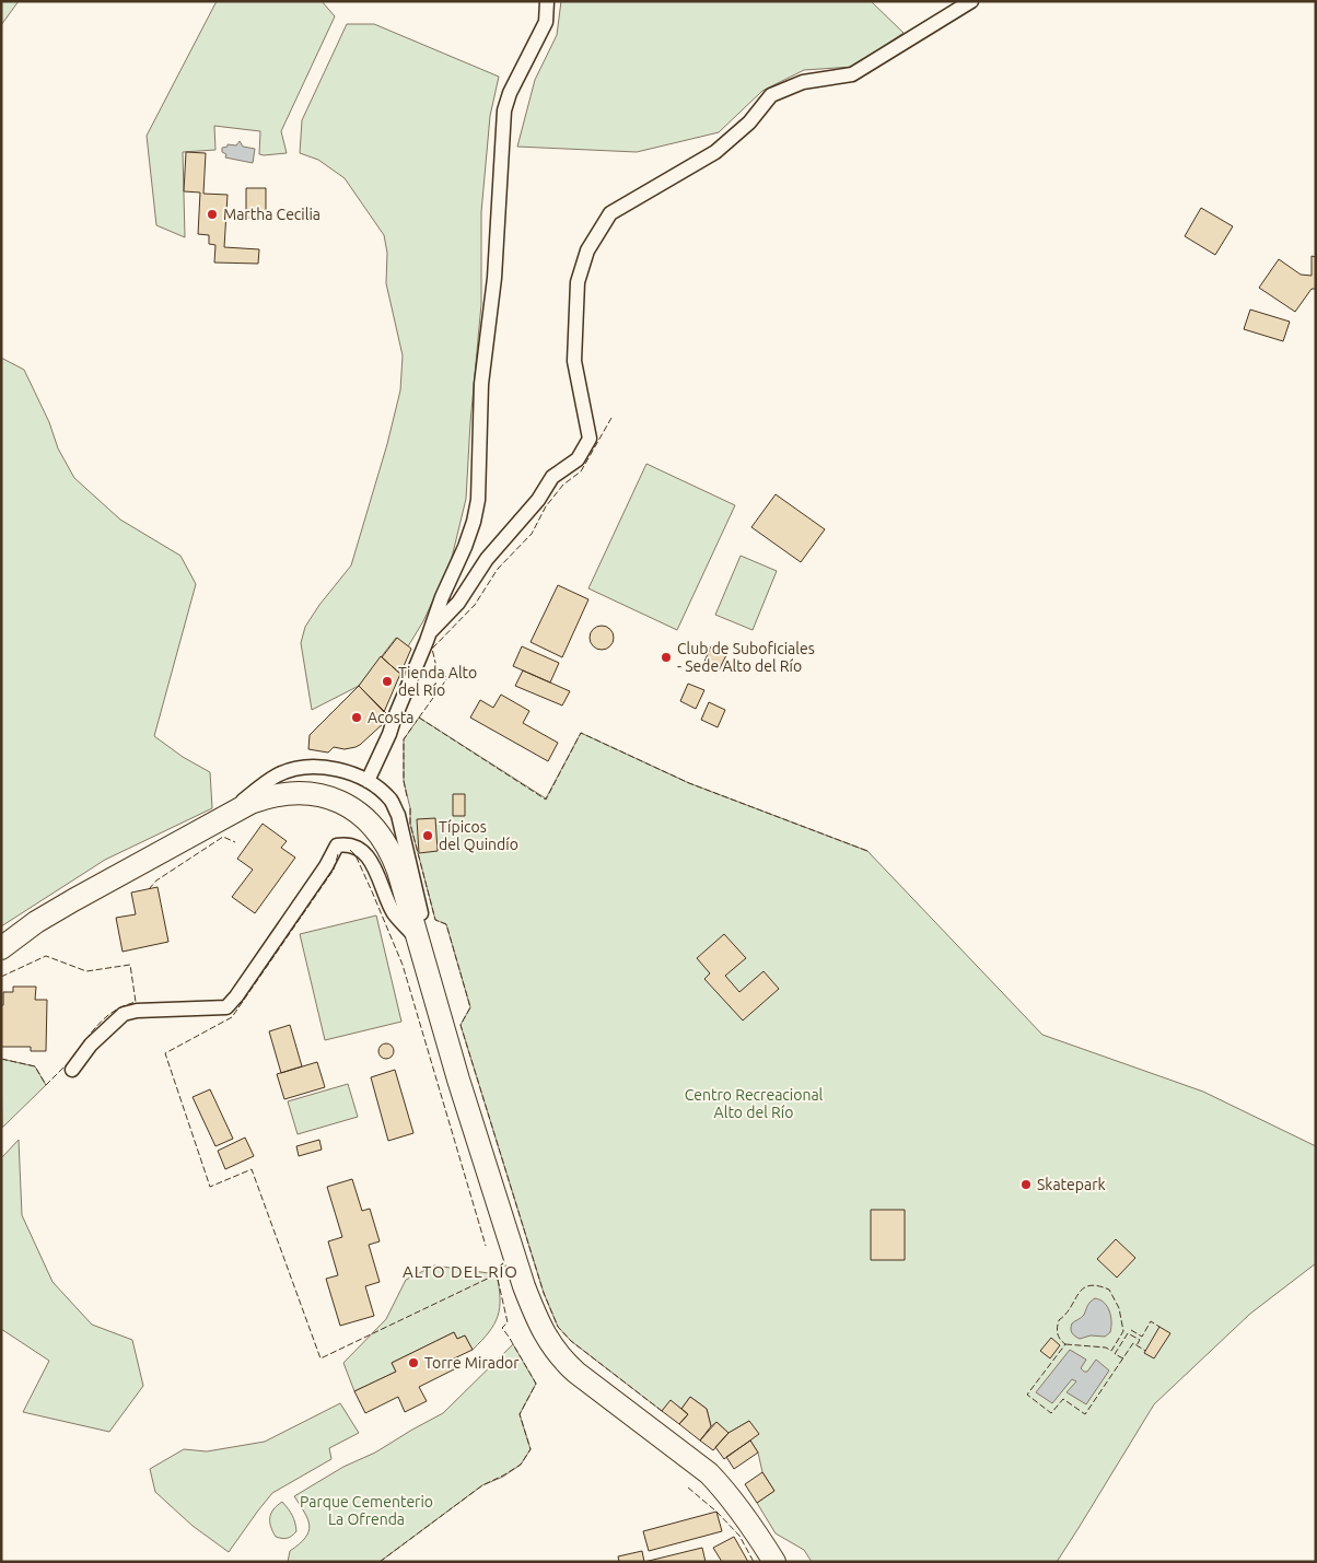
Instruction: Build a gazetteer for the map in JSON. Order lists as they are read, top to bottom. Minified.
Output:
{"districts":["ALTO DEL RÍO"],"parks":["Centro Recreacional Alto del Río","Parque Cementerio La Ofrenda"],"places":["Martha Cecilia","Club de Suboficiales - Sede Alto del Río","Tienda Alto del Río","Acosta","Típicos del Quindío","Skatepark","Torre Mirador"]}
